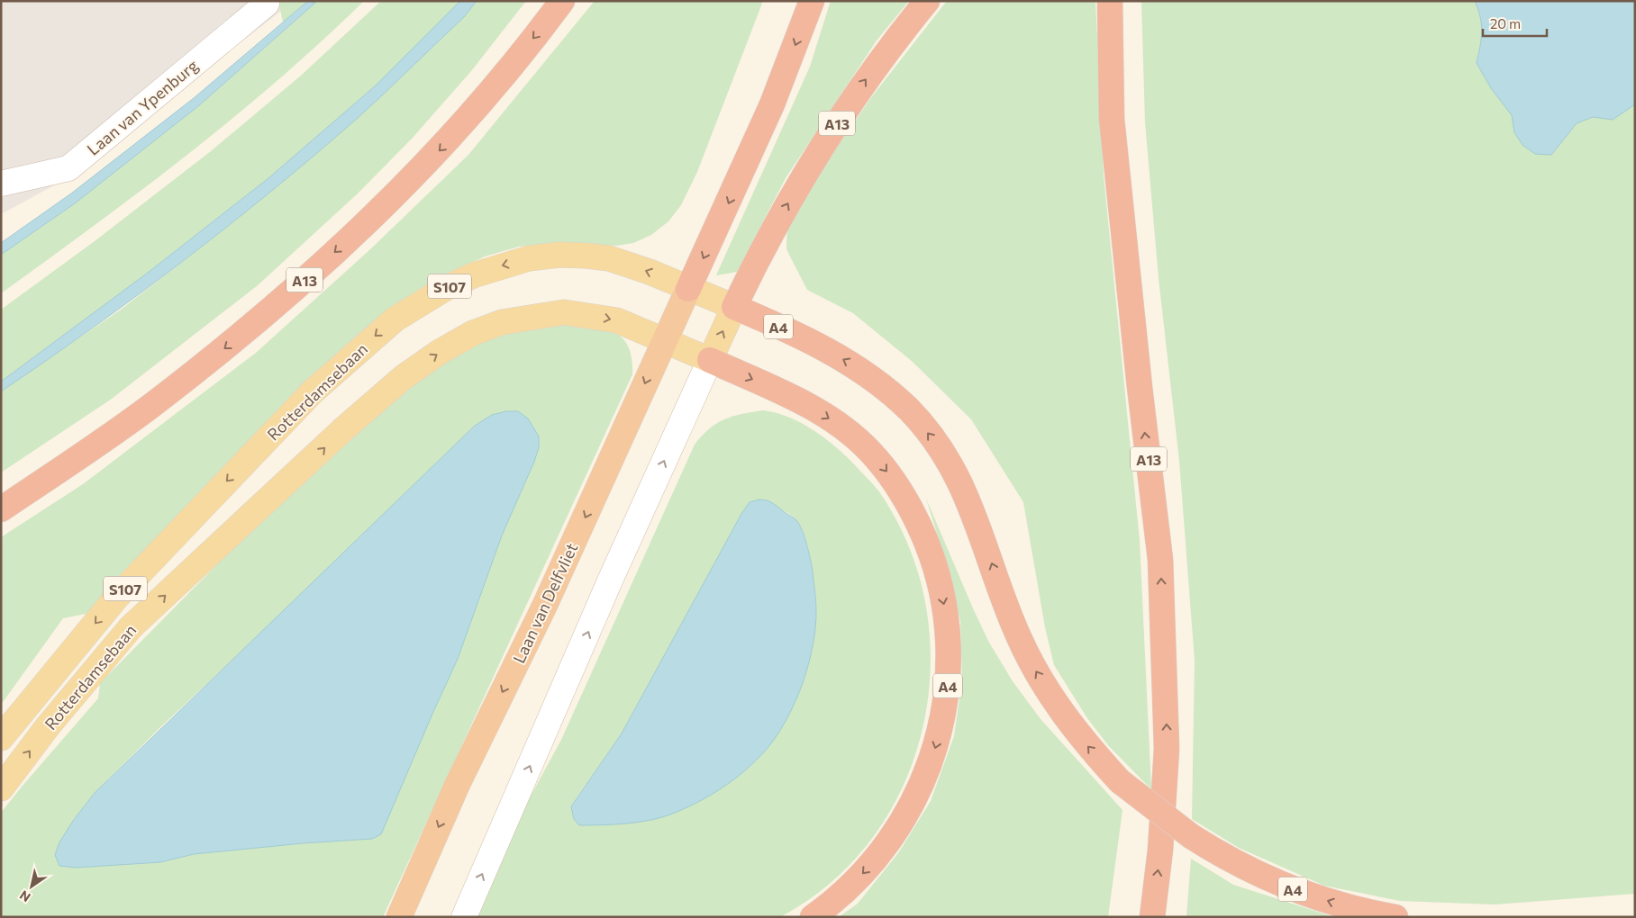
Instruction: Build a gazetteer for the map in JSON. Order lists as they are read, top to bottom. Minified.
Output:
{"streets":{"highway":["A13","A4","Laan van Delfvliet"],"main road":["Laan van Ypenburg","S107","Rotterdamsebaan"]},"crossings":[["A13","A4"],["A13","Rotterdamsebaan"],["A4","Rotterdamsebaan"],["Rotterdamsebaan","Laan van Delfvliet"]],"one_way":["Laan van Delfvliet"],"scale_bar":"20 m","north":"bottom left"}
